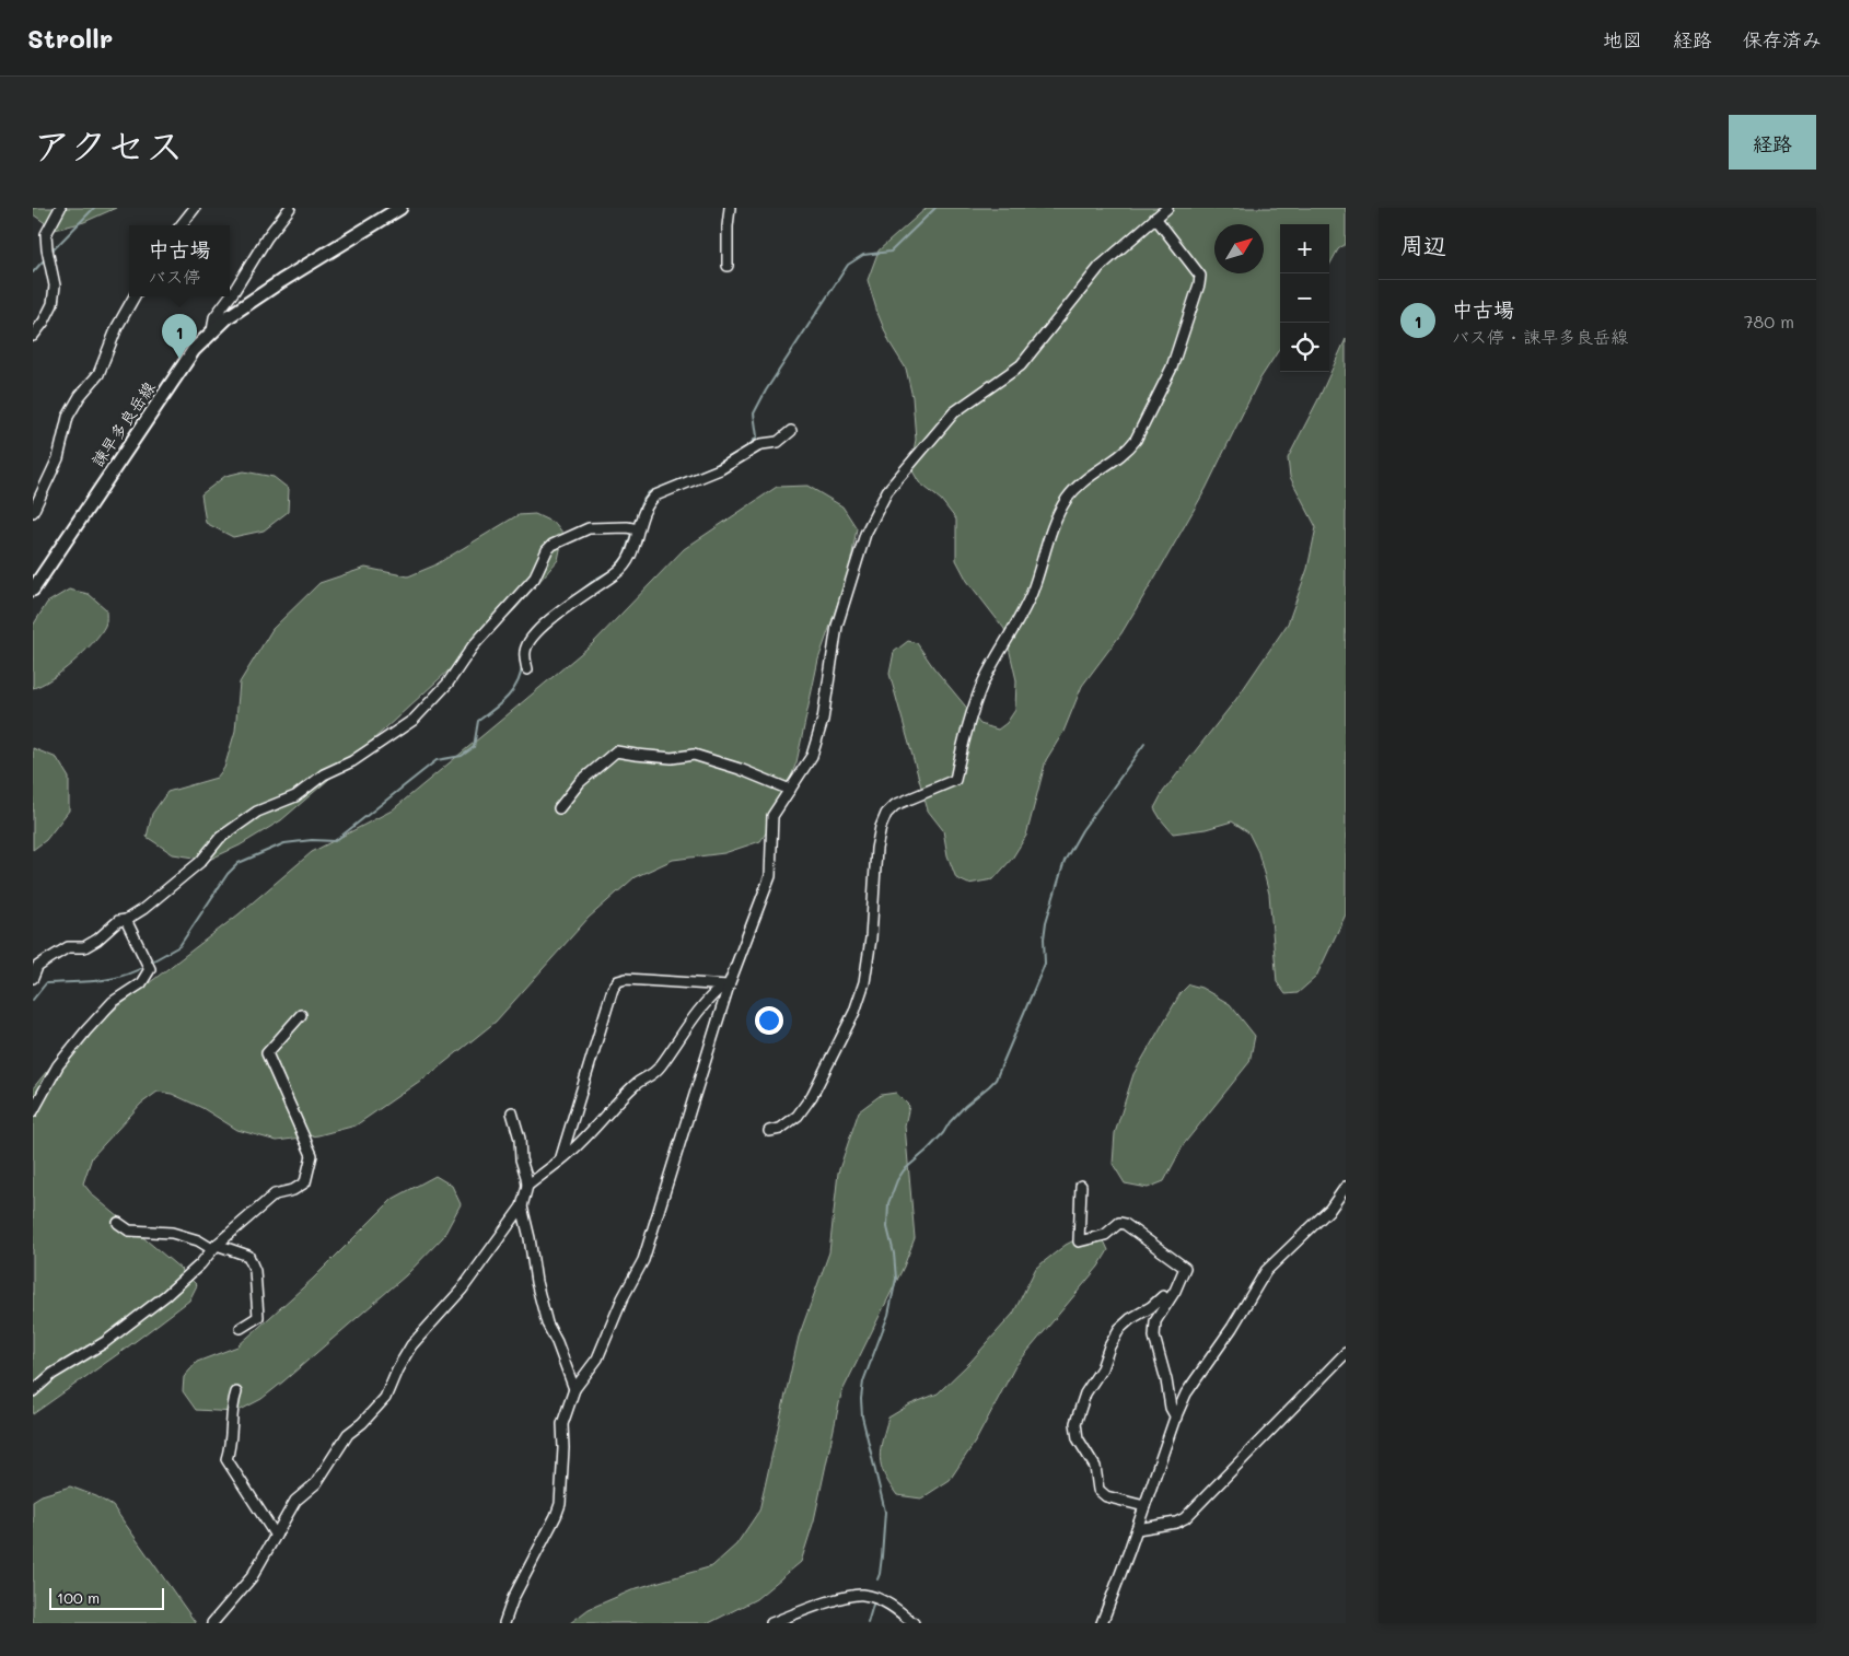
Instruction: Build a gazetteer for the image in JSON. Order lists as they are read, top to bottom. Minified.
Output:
{"streets":{"main road":["諫早多良岳線"]},"scale_bar":"100 m","north":"top right","page":{"header":"Strollr","nav":["地図","経路","保存済み"],"title":"アクセス","buttons":"経路","heading":"周辺","map_buttons":["+","−"],"popup":["中古場","バス停"],"list":[{"mark":"1","name":"中古場","note":"バス停 · 諫早多良岳線","value":"780 m"}],"pins":"1","scale":"100 m"}}
